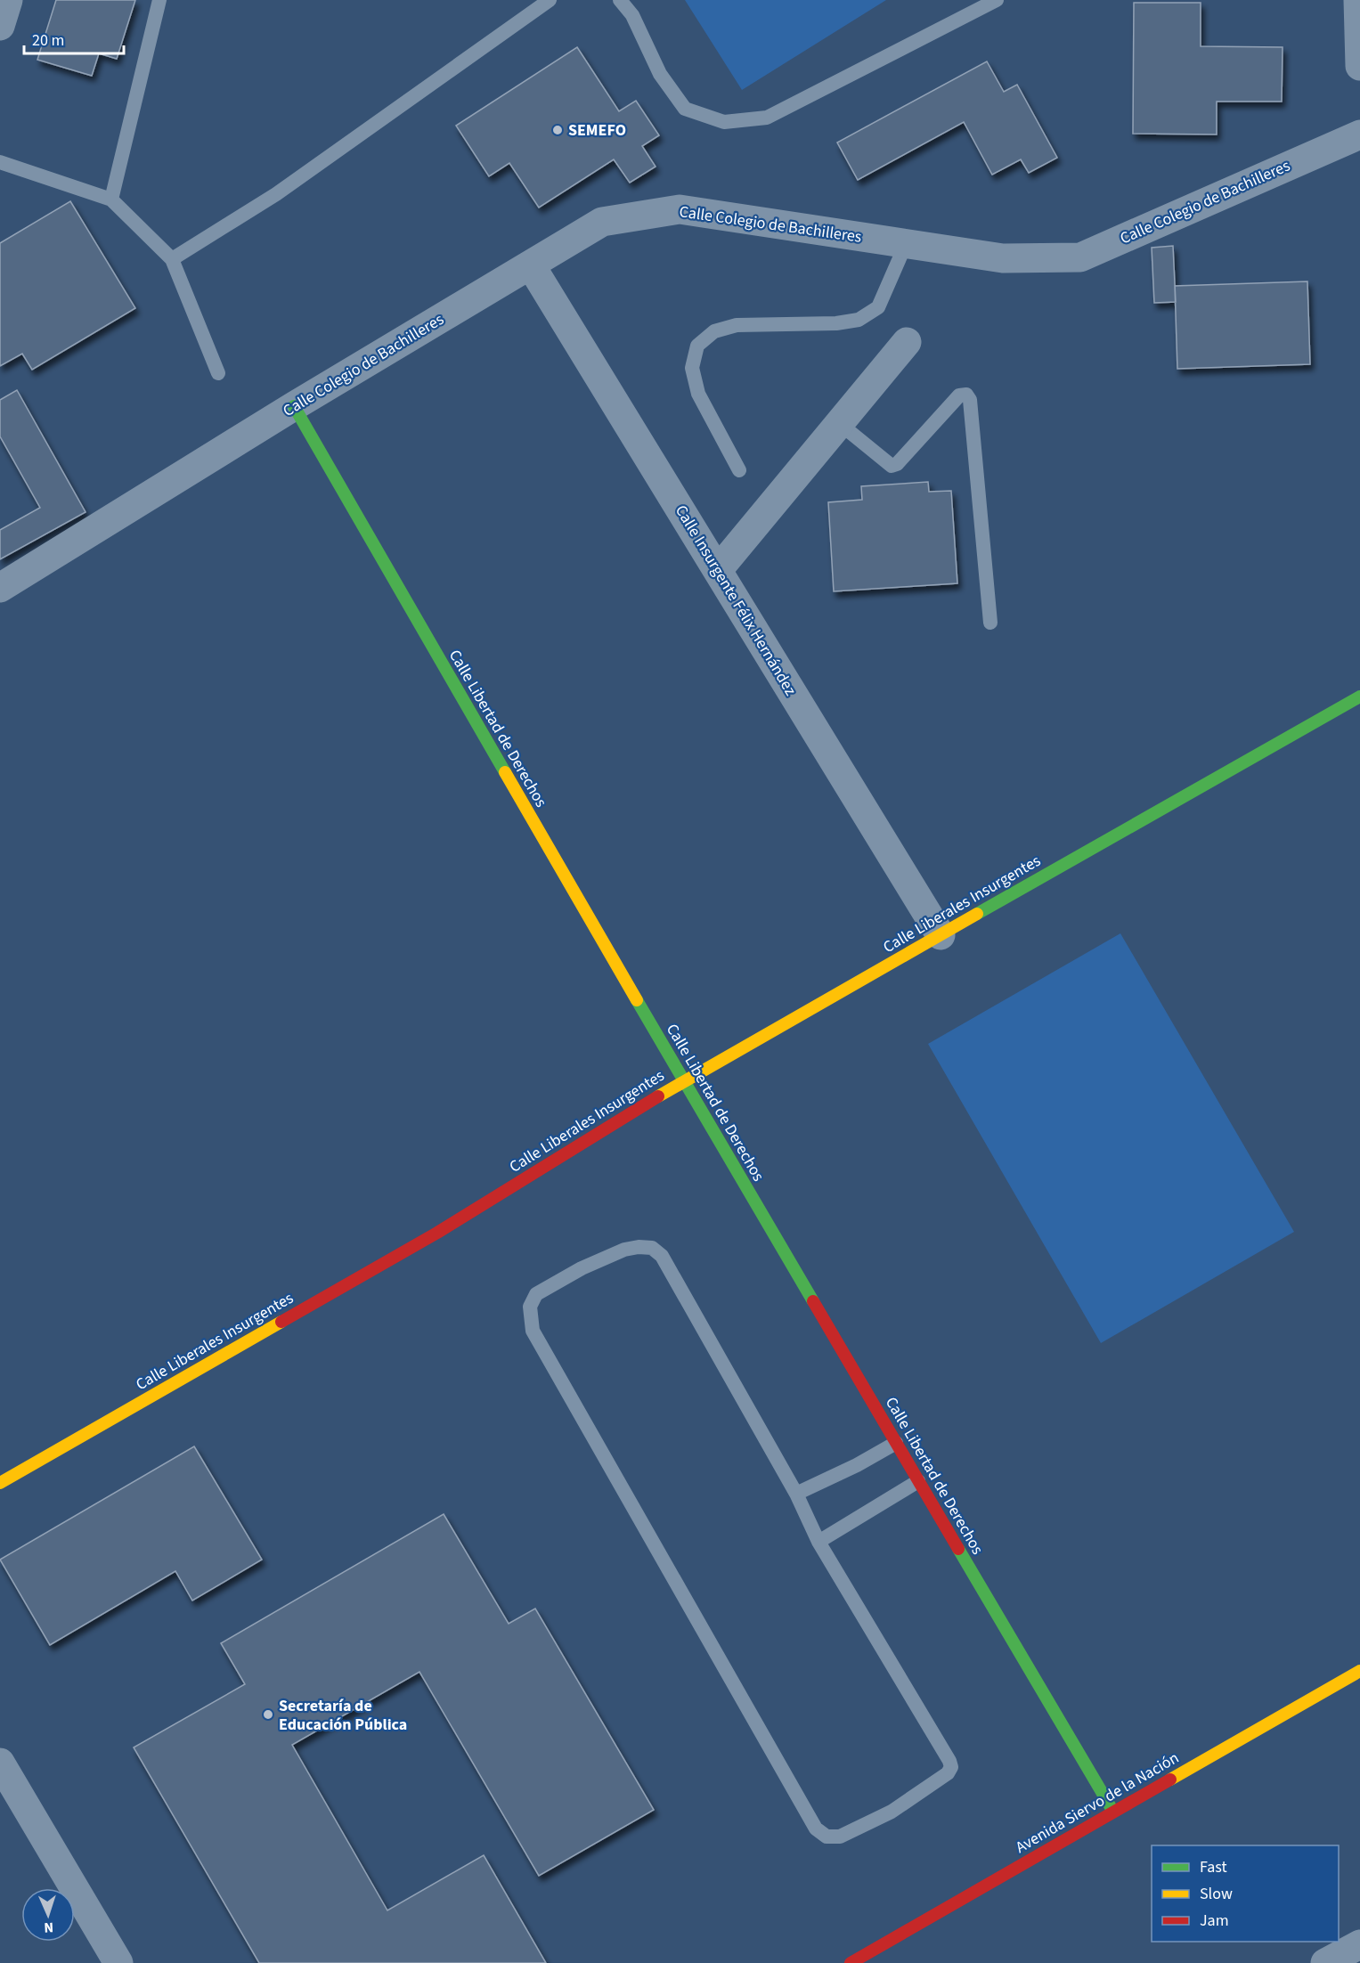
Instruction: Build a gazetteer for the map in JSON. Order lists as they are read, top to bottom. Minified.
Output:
{"streets":{"street":["Calle Colegio de Bachilleres","Calle Insurgente Félix Hernández","Calle Libertad de Derechos","Calle Liberales Insurgentes","Avenida Siervo de la Nación"]},"crossings":[["Calle Colegio de Bachilleres","Calle Insurgente Félix Hernández"],["Calle Colegio de Bachilleres","Calle Libertad de Derechos"],["Calle Insurgente Félix Hernández","Calle Liberales Insurgentes"],["Calle Libertad de Derechos","Calle Liberales Insurgentes"],["Calle Libertad de Derechos","Avenida Siervo de la Nación"]],"places":["SEMEFO","Secretaría de Educación Pública"],"legend":["Fast","Slow","Jam"],"scale_bar":"20 m","north":"bottom"}
